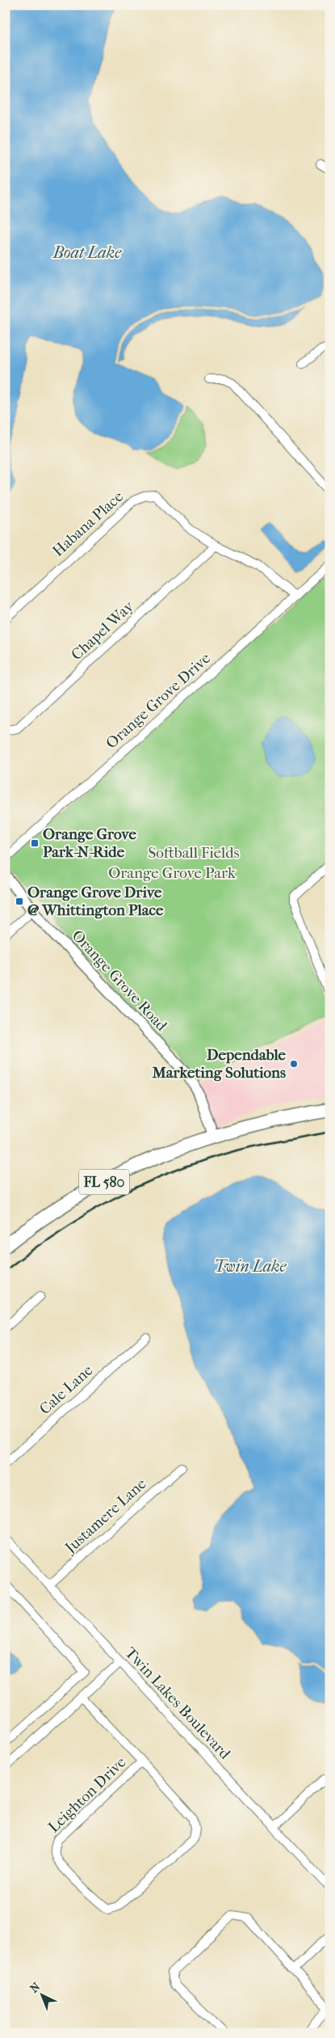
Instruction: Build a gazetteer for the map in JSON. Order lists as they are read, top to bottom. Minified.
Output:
{"streets":{"main road":["FL 580"],"street":["Habana Place","Chapel Way","Orange Grove Drive","Orange Grove Road","Cale Lane","Justamere Lane","Twin Lakes Boulevard","Leighton Drive"]},"crossings":[["Habana Place","Chapel Way"],["Habana Place","Orange Grove Drive"],["Orange Grove Road","FL 580"],["Justamere Lane","Twin Lakes Boulevard"]],"water":["Boat Lake","Twin Lake"],"parks":["Softball Fields","Orange Grove Park"],"places":{"transit":["Orange Grove Park-N-Ride","Orange Grove Drive @ Whittington Place"],"other":["Dependable Marketing Solutions"]},"north":"top left"}
